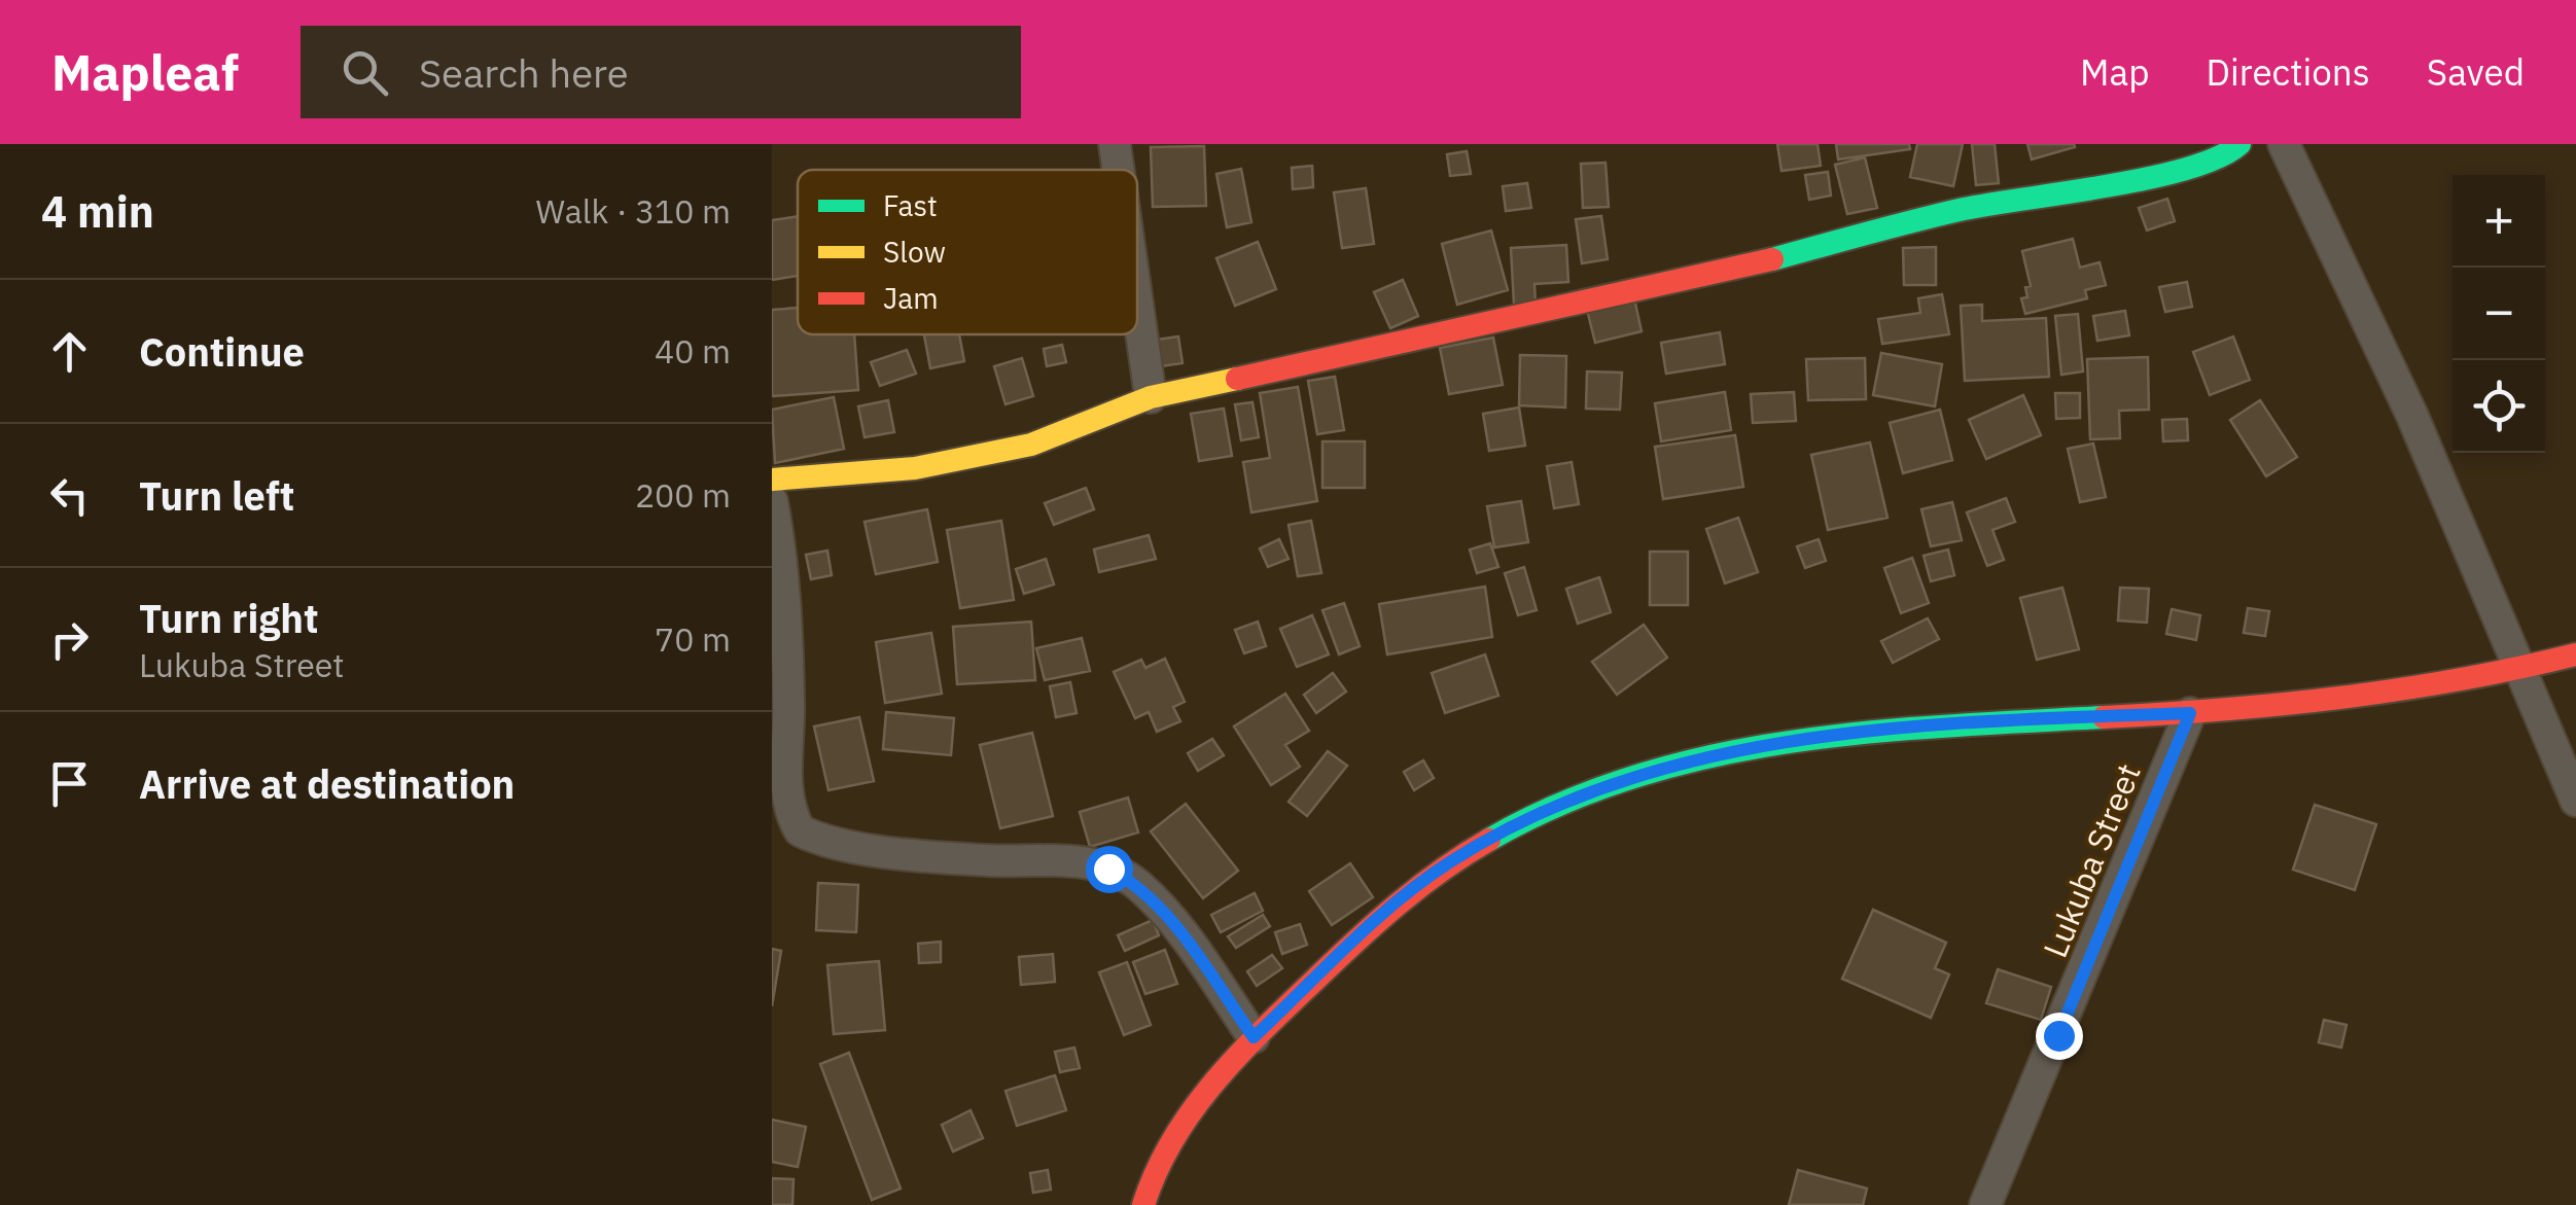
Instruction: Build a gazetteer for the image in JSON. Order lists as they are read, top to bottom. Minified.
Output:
{"streets":{"street":["Lukuba Street"]},"legend":["Fast","Slow","Jam"],"page":{"header":"Mapleaf","search":"Search here","nav":["Map","Directions","Saved"],"heading":["4 min","Walk · 310 m"],"map_buttons":["+","−"],"list":[["Continue","40 m"],["Turn left","200 m"],["Turn right","Lukuba Street","70 m"],"Arrive at destination"]}}
